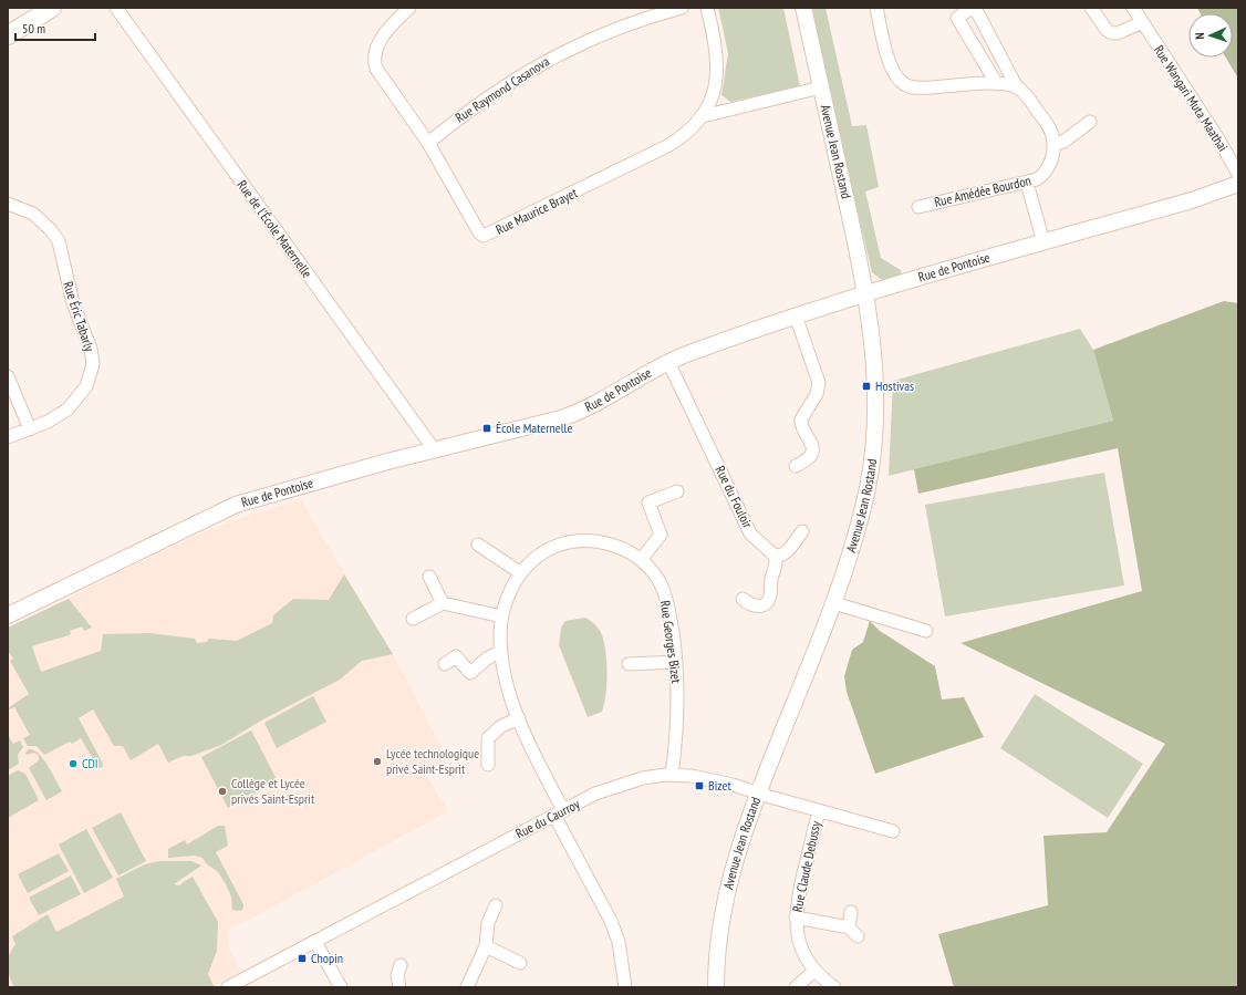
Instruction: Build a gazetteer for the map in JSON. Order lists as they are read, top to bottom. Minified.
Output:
{"streets":{"street":["Rue Raymond Casanova","Rue Wangari Muta Maathai","Avenue Jean Rostand","Rue Amédée Bourdon","Rue Maurice Brayet","Rue de l'École Maternelle","Rue de Pontoise","Rue Éric Tabarly","Rue du Fouloir","Rue Georges Bizet","Rue du Caurroy","Rue Claude Debussy"]},"crossings":[["Rue Raymond Casanova","Rue Maurice Brayet"],["Avenue Jean Rostand","Rue de Pontoise"],["Avenue Jean Rostand","Rue du Caurroy"],["Rue de l'École Maternelle","Rue de Pontoise"],["Rue de Pontoise","Rue du Fouloir"],["Rue Georges Bizet","Rue du Caurroy"],["Rue du Caurroy","Rue Claude Debussy"]],"places":{"transit":["Hostivas","École Maternelle","Bizet","Chopin"],"other":["Lycée technologique privé Saint-Esprit","CDI","Collège et Lycée privés Saint-Esprit"]},"scale_bar":"50 m","north":"left"}
